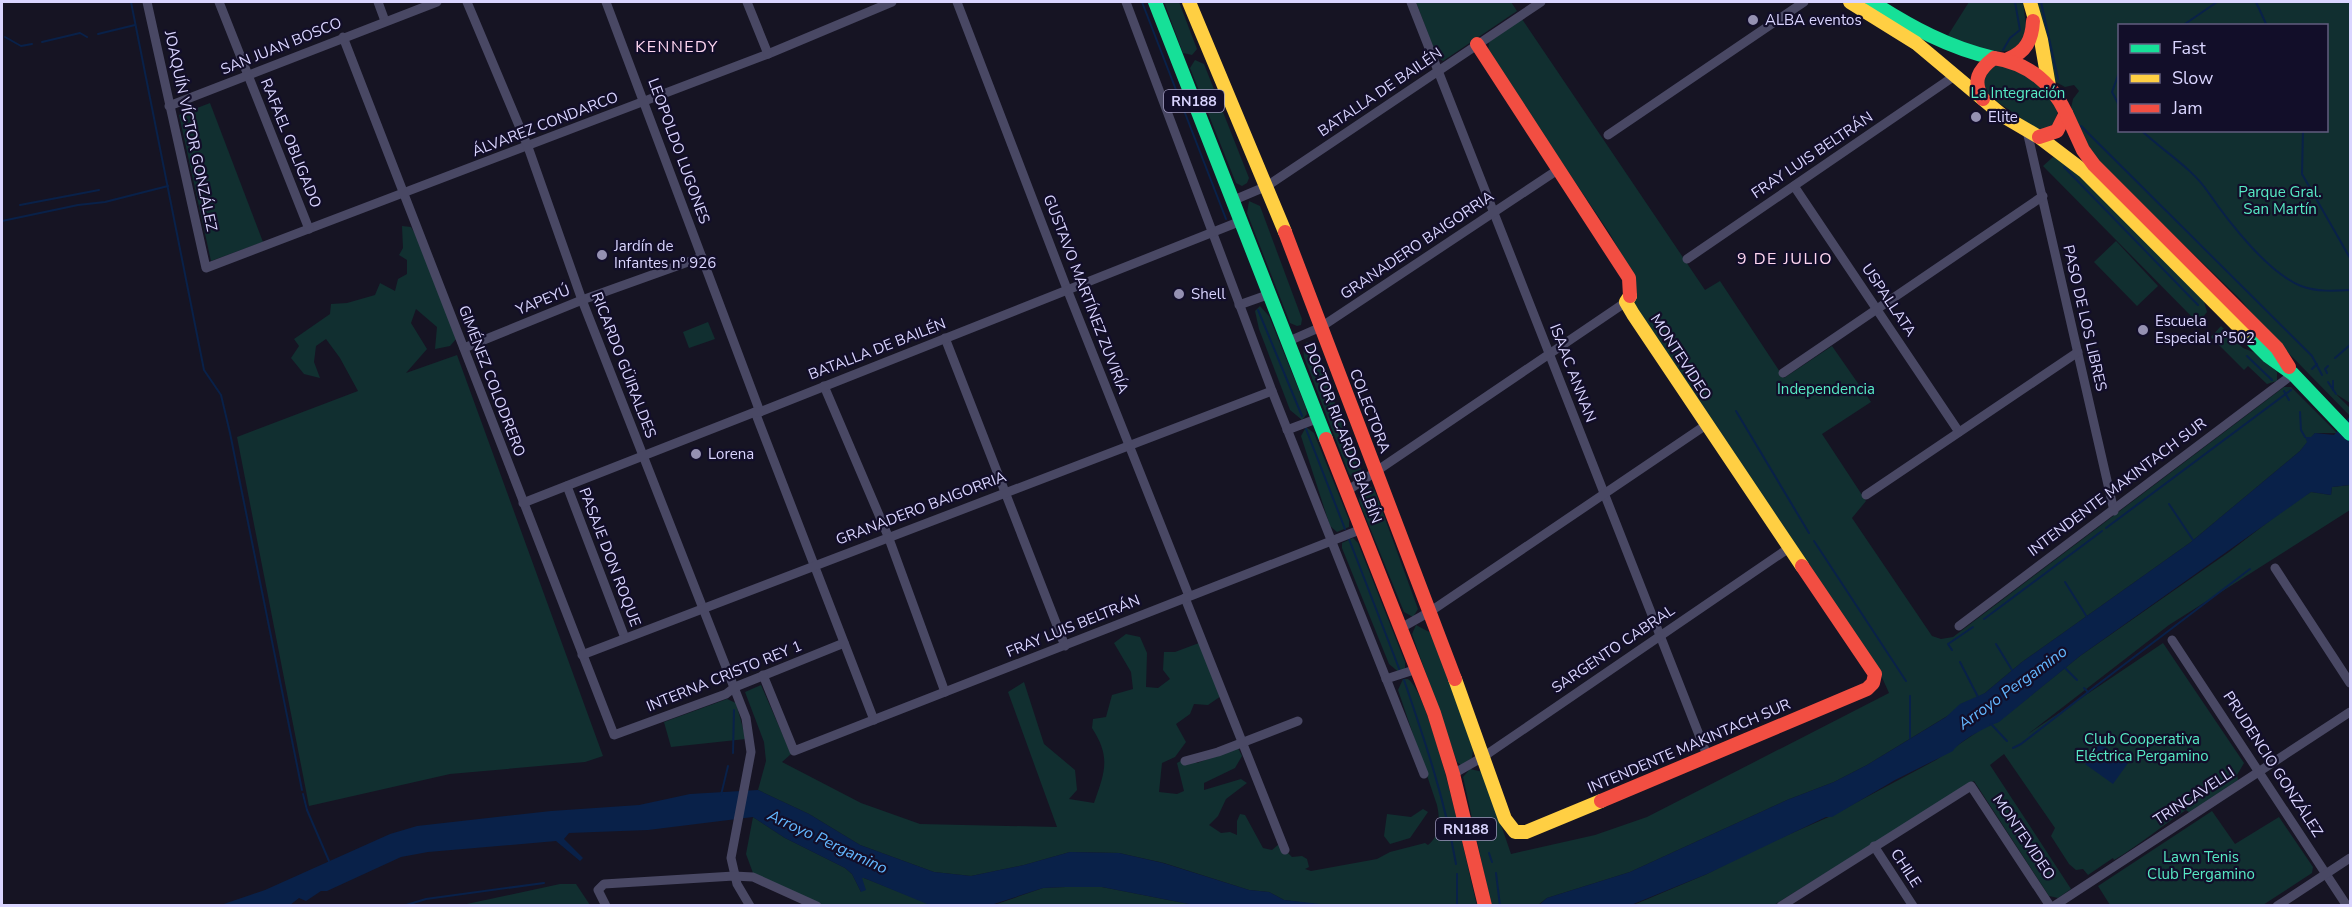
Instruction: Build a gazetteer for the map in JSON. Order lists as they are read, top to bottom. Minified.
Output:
{"streets":{"main road":["RN188","MONTEVIDEO","COLECTORA","DOCTOR RICARDO BALBÍN","INTENDENTE MAKINTACH SUR"],"street":["SAN JUAN BOSCO","BATALLA DE BAILÉN","ÁLVAREZ CONDARCO","JOAQUÍN VÍCTOR GONZÁLEZ","RAFAEL OBLIGADO","LEOPOLDO LUGONES","FRAY LUIS BELTRÁN","GRANADERO BAIGORRIA","GUSTAVO MARTÍNEZ ZUVIRÍA","YAPEYÚ","USPALLATA","PASO DE LOS LIBRES","RICARDO GÜIRALDES","ISAAC ANNAN","GIMÉNEZ COLODRERO","PASAJE DON ROQUE","SARGENTO CABRAL","INTERNA CRISTO REY 1","PRUDENCIO GONZÁLEZ","TRINCAVELLI","CHILE"]},"crossings":[["SAN JUAN BOSCO","JOAQUÍN VÍCTOR GONZÁLEZ"],["SAN JUAN BOSCO","RAFAEL OBLIGADO"],["SAN JUAN BOSCO","GIMÉNEZ COLODRERO"],["BATALLA DE BAILÉN","LEOPOLDO LUGONES"],["BATALLA DE BAILÉN","GUSTAVO MARTÍNEZ ZUVIRÍA"],["BATALLA DE BAILÉN","RICARDO GÜIRALDES"],["BATALLA DE BAILÉN","ISAAC ANNAN"],["BATALLA DE BAILÉN","GIMÉNEZ COLODRERO"],["BATALLA DE BAILÉN","COLECTORA"],["BATALLA DE BAILÉN","DOCTOR RICARDO BALBÍN"],["BATALLA DE BAILÉN","PASAJE DON ROQUE"],["ÁLVAREZ CONDARCO","JOAQUÍN VÍCTOR GONZÁLEZ"],["ÁLVAREZ CONDARCO","RAFAEL OBLIGADO"],["ÁLVAREZ CONDARCO","LEOPOLDO LUGONES"],["ÁLVAREZ CONDARCO","RICARDO GÜIRALDES"],["ÁLVAREZ CONDARCO","GIMÉNEZ COLODRERO"],["LEOPOLDO LUGONES","FRAY LUIS BELTRÁN"],["LEOPOLDO LUGONES","GRANADERO BAIGORRIA"],["LEOPOLDO LUGONES","YAPEYÚ"],["LEOPOLDO LUGONES","INTERNA CRISTO REY 1"],["FRAY LUIS BELTRÁN","GUSTAVO MARTÍNEZ ZUVIRÍA"],["FRAY LUIS BELTRÁN","USPALLATA"],["FRAY LUIS BELTRÁN","DOCTOR RICARDO BALBÍN"],["FRAY LUIS BELTRÁN","INTERNA CRISTO REY 1"],["GRANADERO BAIGORRIA","GUSTAVO MARTÍNEZ ZUVIRÍA"],["GRANADERO BAIGORRIA","RICARDO GÜIRALDES"],["GRANADERO BAIGORRIA","ISAAC ANNAN"],["GRANADERO BAIGORRIA","GIMÉNEZ COLODRERO"],["GRANADERO BAIGORRIA","COLECTORA"],["GRANADERO BAIGORRIA","DOCTOR RICARDO BALBÍN"],["GRANADERO BAIGORRIA","PASAJE DON ROQUE"],["YAPEYÚ","RICARDO GÜIRALDES"],["YAPEYÚ","GIMÉNEZ COLODRERO"],["PASO DE LOS LIBRES","INTENDENTE MAKINTACH SUR"],["MONTEVIDEO","INTENDENTE MAKINTACH SUR"],["MONTEVIDEO","SARGENTO CABRAL"],["MONTEVIDEO","TRINCAVELLI"],["MONTEVIDEO","CHILE"],["RICARDO GÜIRALDES","INTERNA CRISTO REY 1"],["ISAAC ANNAN","INTENDENTE MAKINTACH SUR"],["ISAAC ANNAN","SARGENTO CABRAL"],["GIMÉNEZ COLODRERO","INTERNA CRISTO REY 1"],["COLECTORA","INTENDENTE MAKINTACH SUR"],["COLECTORA","SARGENTO CABRAL"],["DOCTOR RICARDO BALBÍN","SARGENTO CABRAL"],["PRUDENCIO GONZÁLEZ","TRINCAVELLI"]],"districts":["KENNEDY","9 DE JULIO"],"water":["Arroyo Pergamino"],"parks":["La Integración","Parque Gral. San Martín","Independencia","Club Cooperativa Eléctrica Pergamino","Lawn Tenis Club Pergamino"],"places":["ALBA eventos","Elite","Jardín de Infantes nº 926","Shell","Escuela Especial n°502","Lorena"],"legend":["Fast","Slow","Jam"]}
